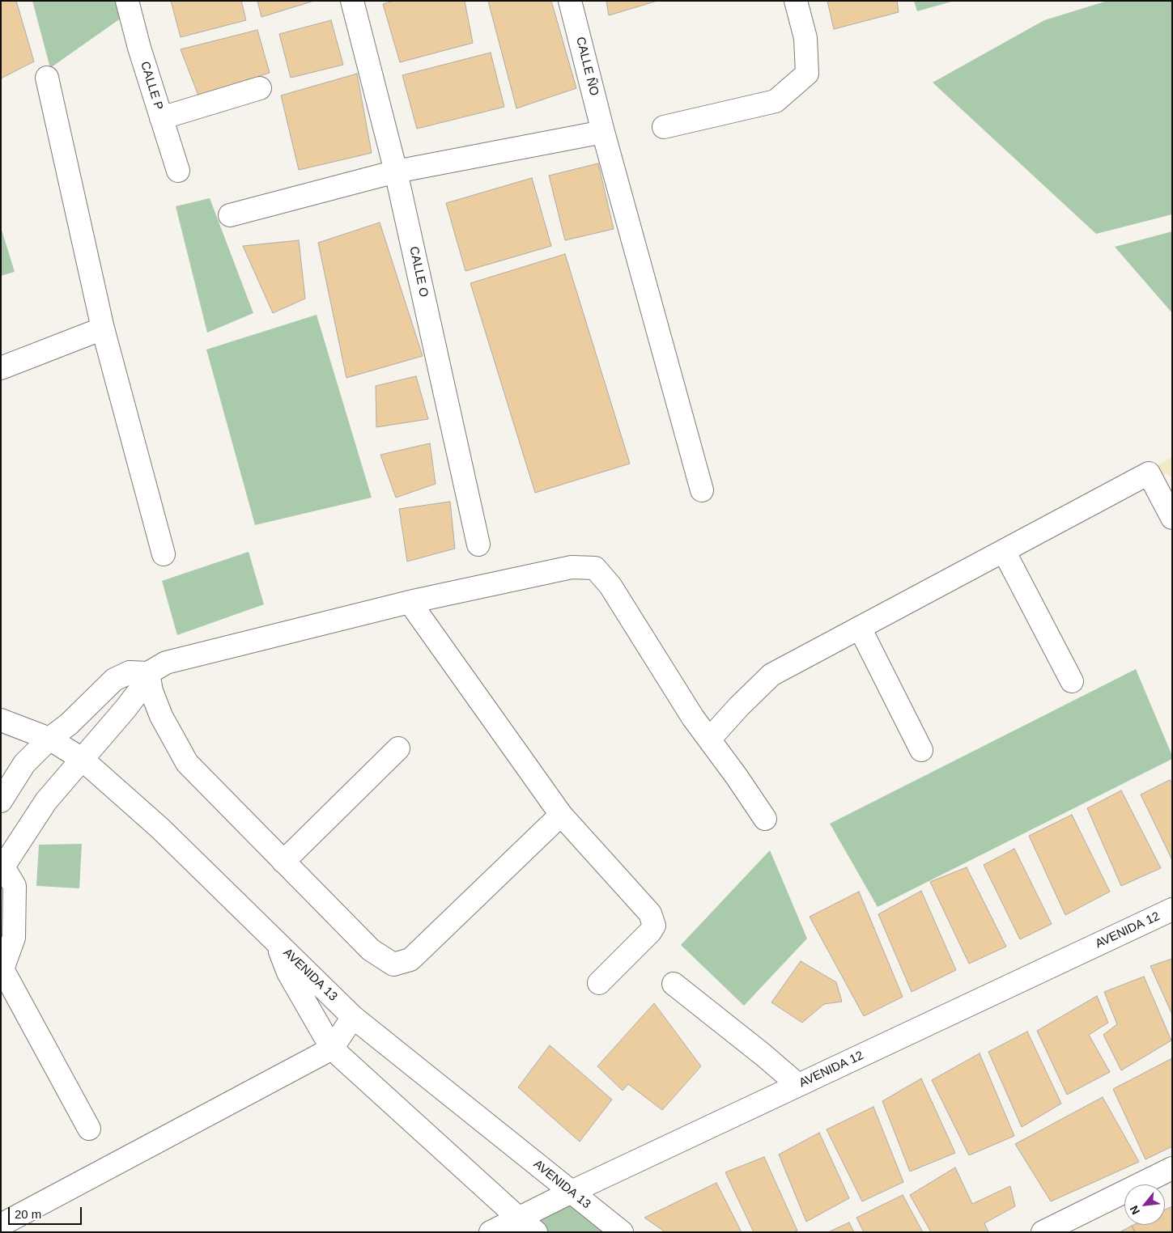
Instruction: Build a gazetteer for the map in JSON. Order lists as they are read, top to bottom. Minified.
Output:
{"streets":{"street":["CALLE ÑO","CALLE P","CALLE O","AVENIDA 12","AVENIDA 13"]},"crossings":[["AVENIDA 12","AVENIDA 13"]],"scale_bar":"20 m","north":"bottom left"}
